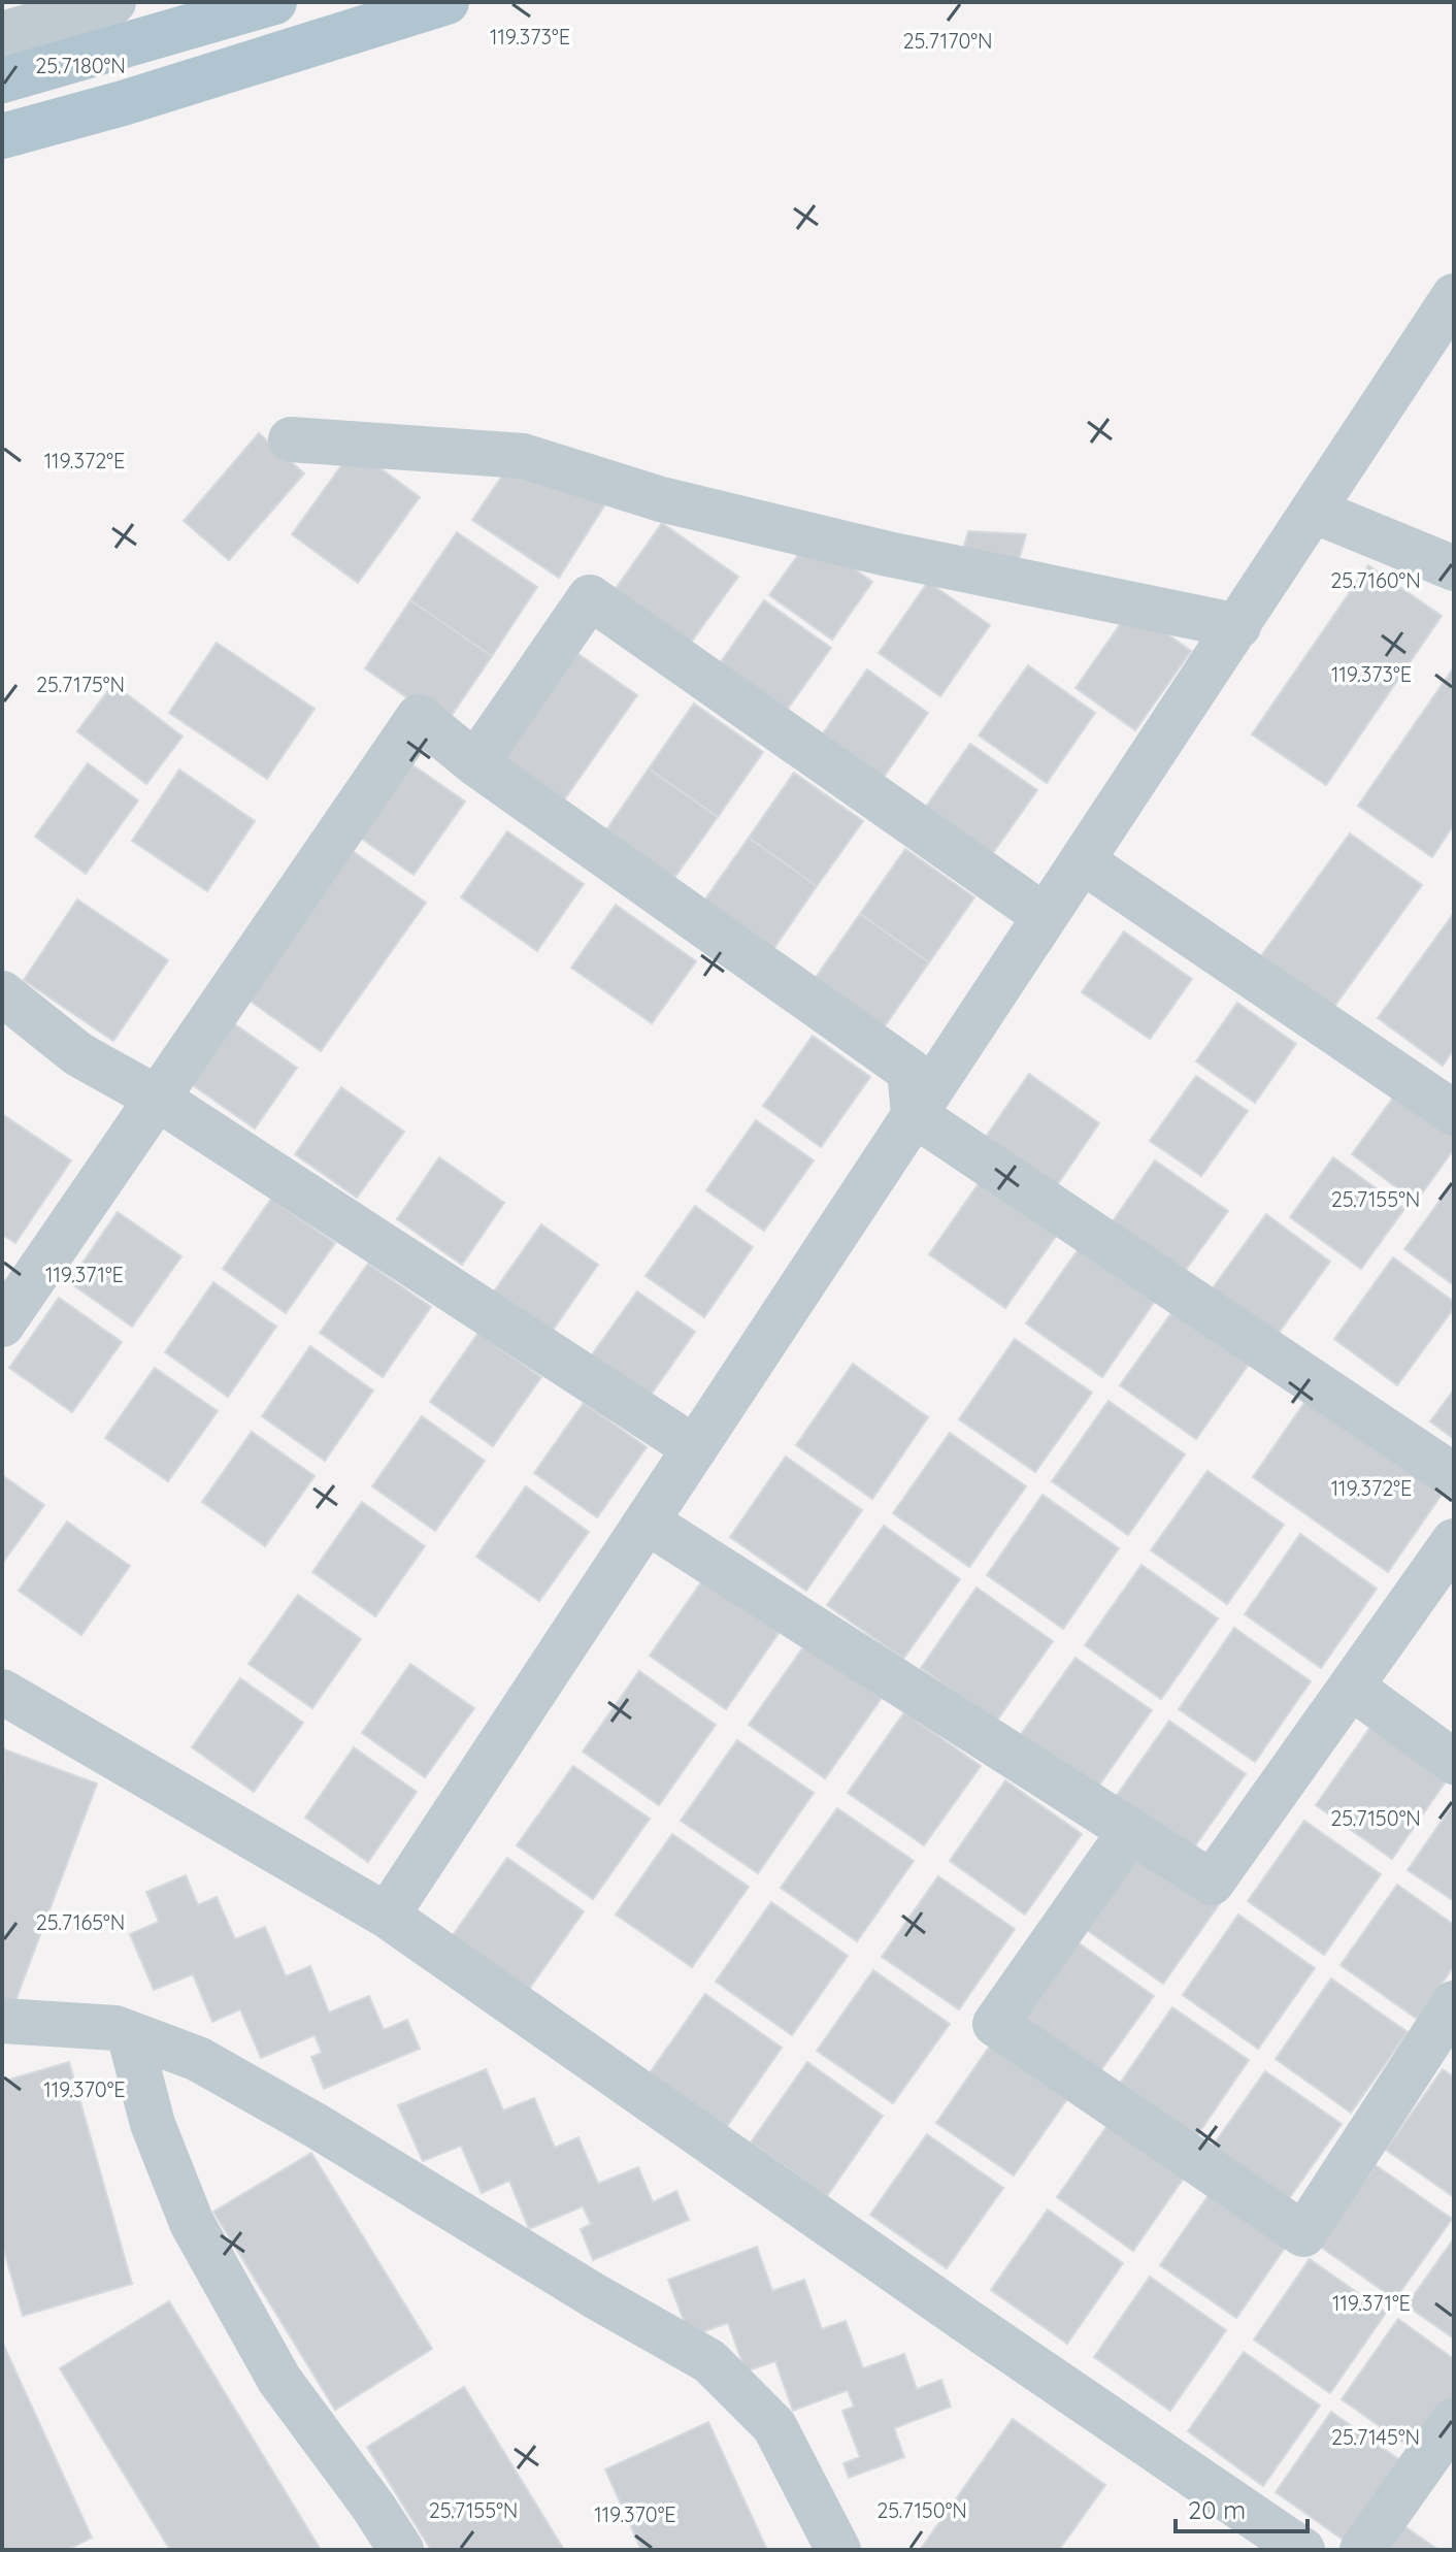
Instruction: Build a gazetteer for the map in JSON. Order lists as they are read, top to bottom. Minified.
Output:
{"scale_bar":"20 m","coordinates":["119.373°E","25.7170°N","25.7180°N","119.372°E","25.7160°N","25.7175°N","25.7155°N","119.371°E","25.7150°N","25.7165°N","119.370°E","25.7145°N"]}
